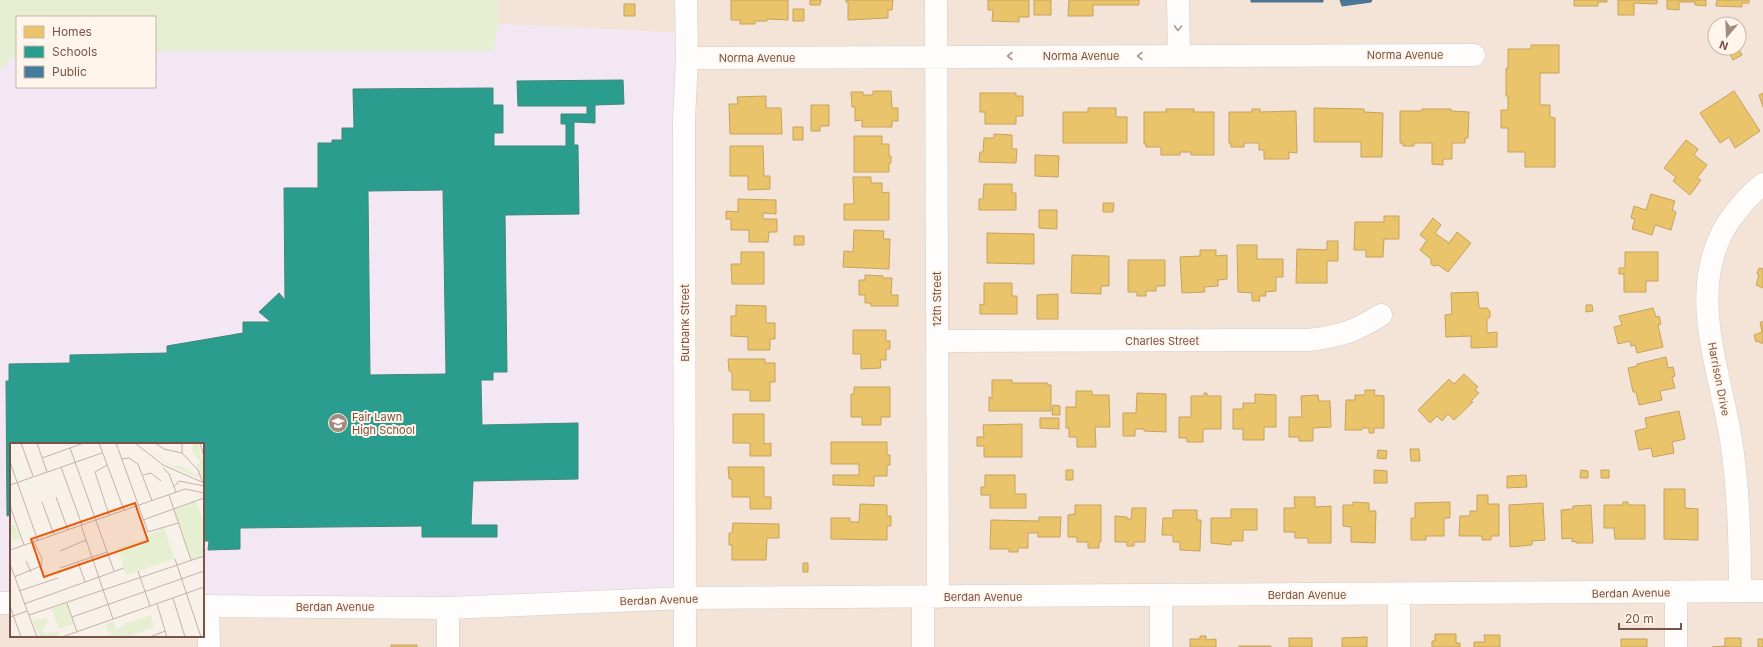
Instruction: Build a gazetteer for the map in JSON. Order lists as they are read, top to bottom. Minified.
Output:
{"streets":{"street":["Norma Avenue","12th Street","Burbank Street","Charles Street","Harrison Drive","Berdan Avenue"]},"crossings":[["Norma Avenue","12th Street"],["Norma Avenue","Burbank Street"],["12th Street","Charles Street"],["12th Street","Berdan Avenue"],["Burbank Street","Berdan Avenue"],["Harrison Drive","Berdan Avenue"]],"places":{"school or university":["Fair Lawn High School"]},"legend":["Homes","Schools","Public"],"scale_bar":"20 m","north":"bottom"}
